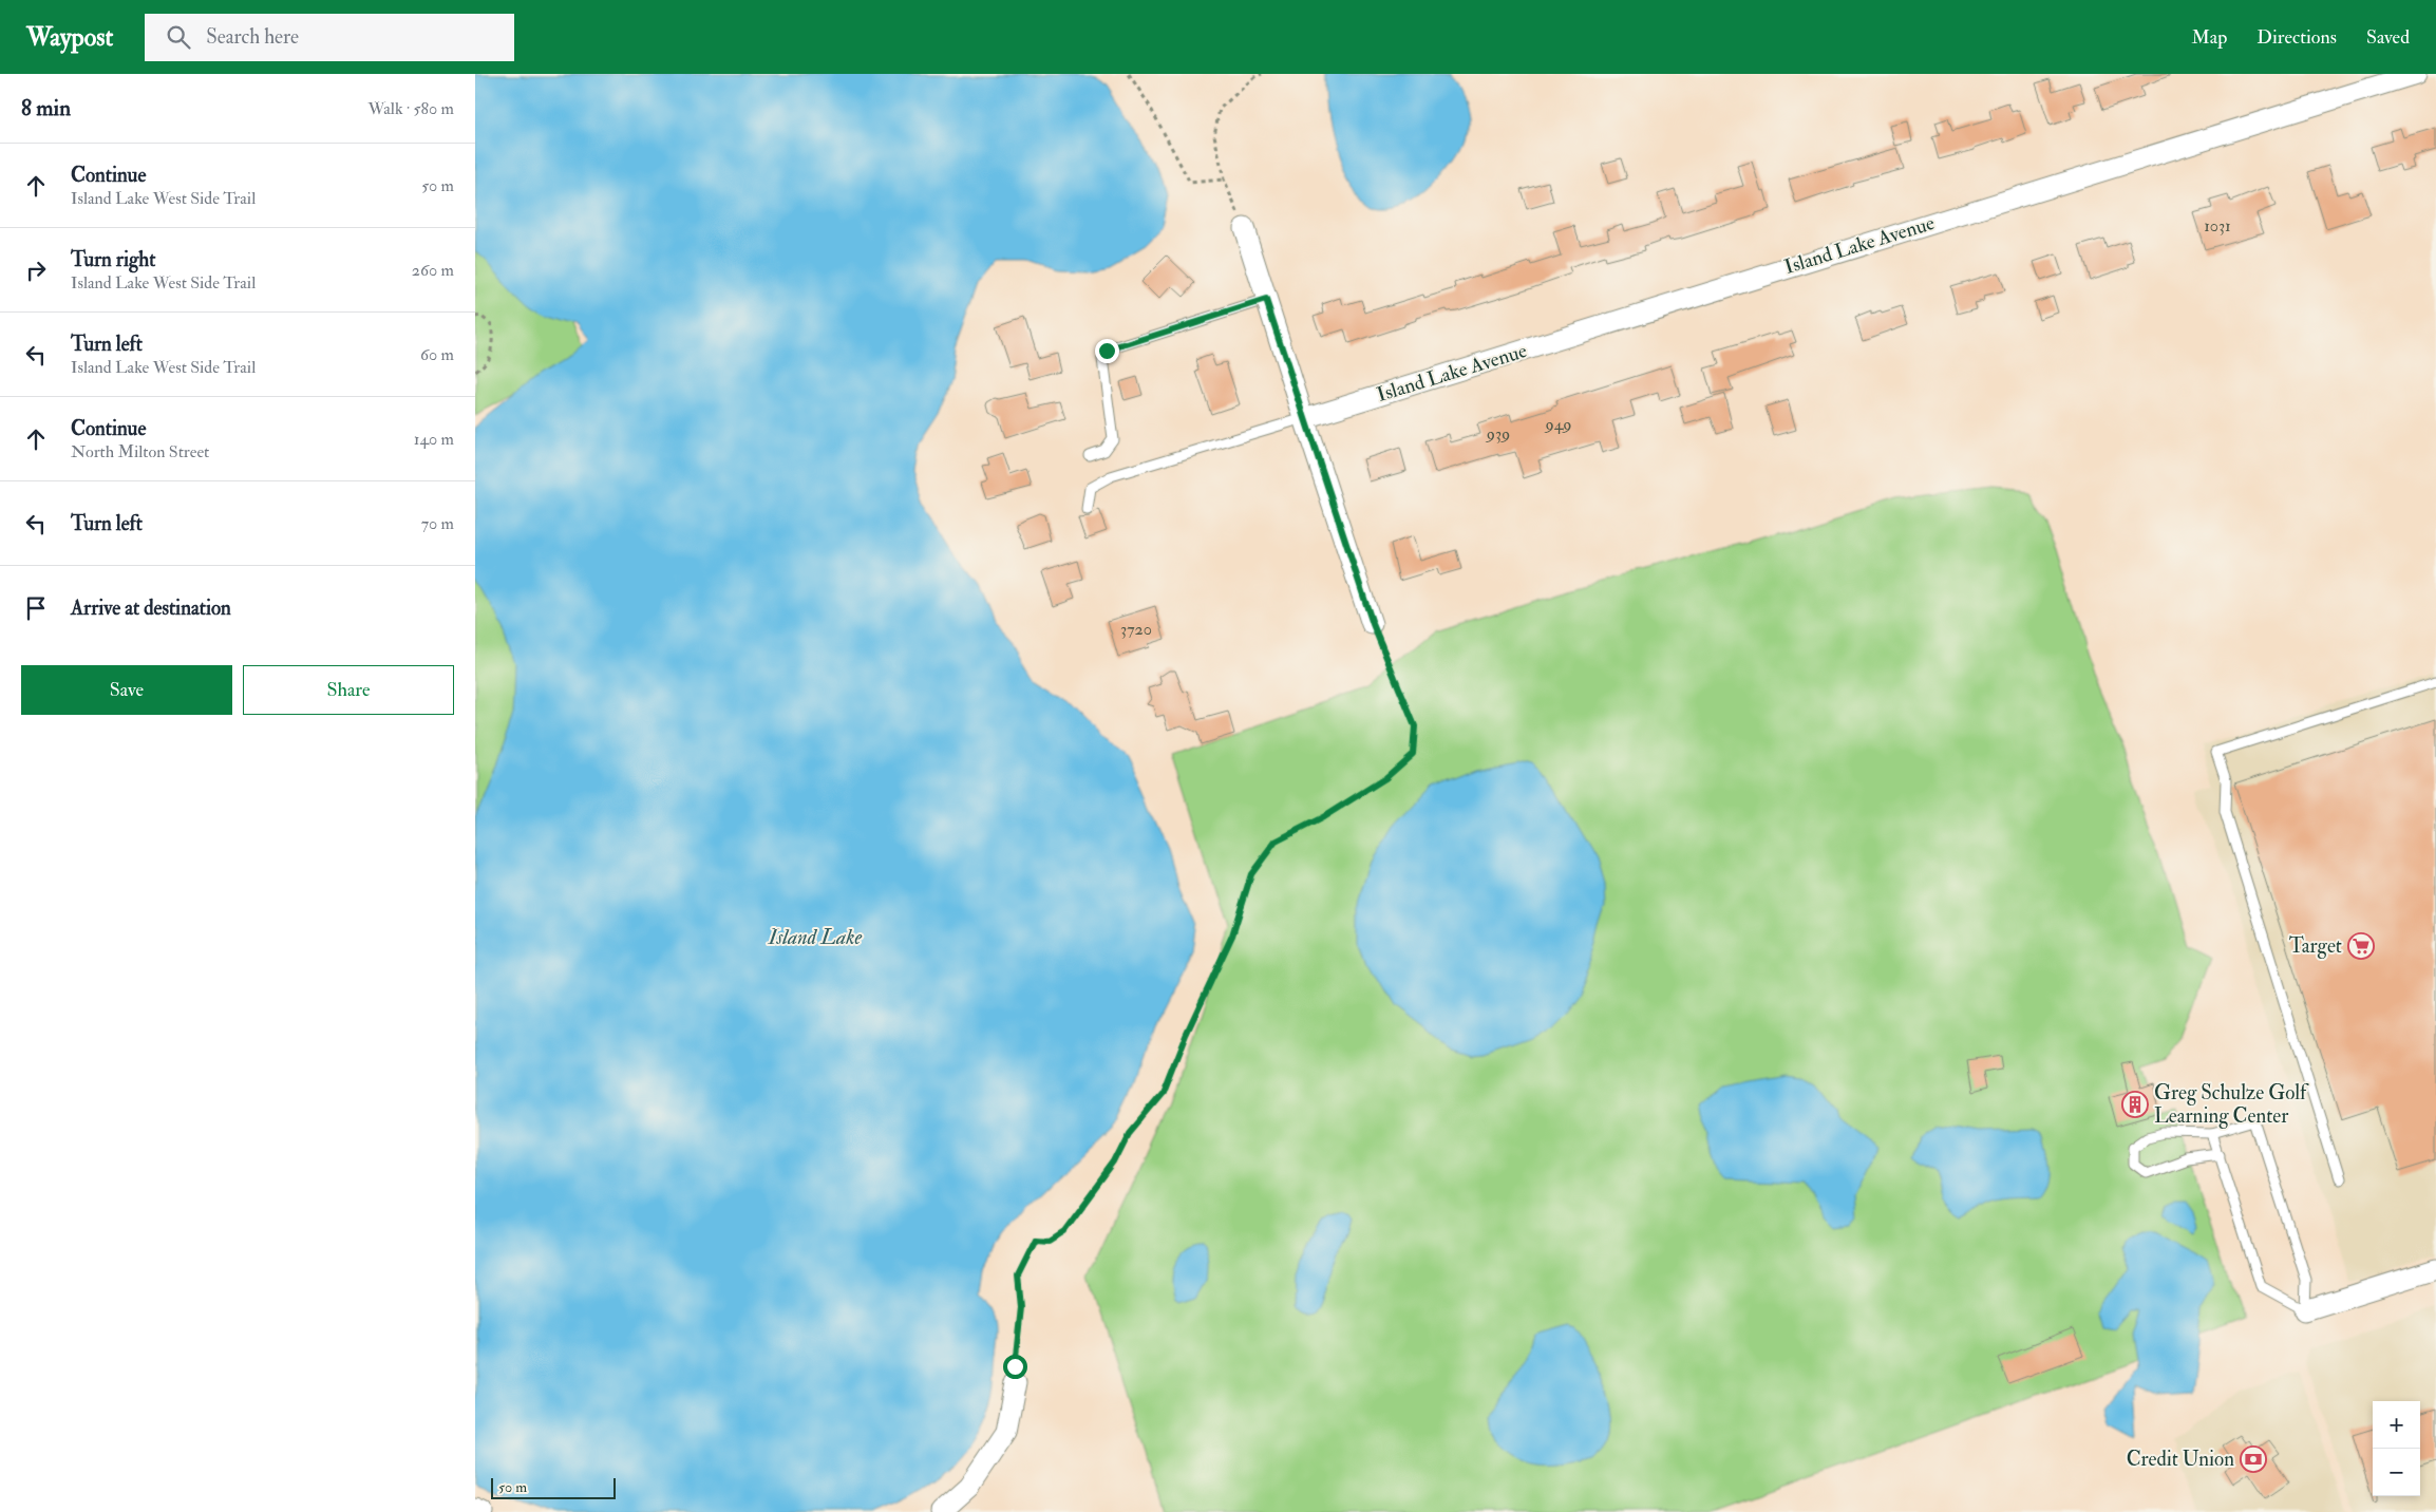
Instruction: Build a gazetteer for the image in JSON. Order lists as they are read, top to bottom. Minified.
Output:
{"streets":{"street":["Island Lake Avenue"]},"water":["Island Lake"],"places":{"supermarket":["Target"],"building":["Greg Schulze Golf Learning Center"],"bank":["Credit Union"]},"house_numbers":["1031","949","939","3720"],"scale_bar":"50 m","page":{"header":"Waypost","search":"Search here","nav":["Map","Directions","Saved"],"heading":["8 min","Walk · 580 m"],"list":[["Continue","Island Lake West Side Trail","50 m"],["Turn right","Island Lake West Side Trail","260 m"],["Turn left","Island Lake West Side Trail","60 m"],["Continue","North Milton Street","140 m"],["Turn left","70 m"],"Arrive at destination"],"buttons":["Save","Share"],"map_buttons":["+","−"],"scale":"50 m"}}
